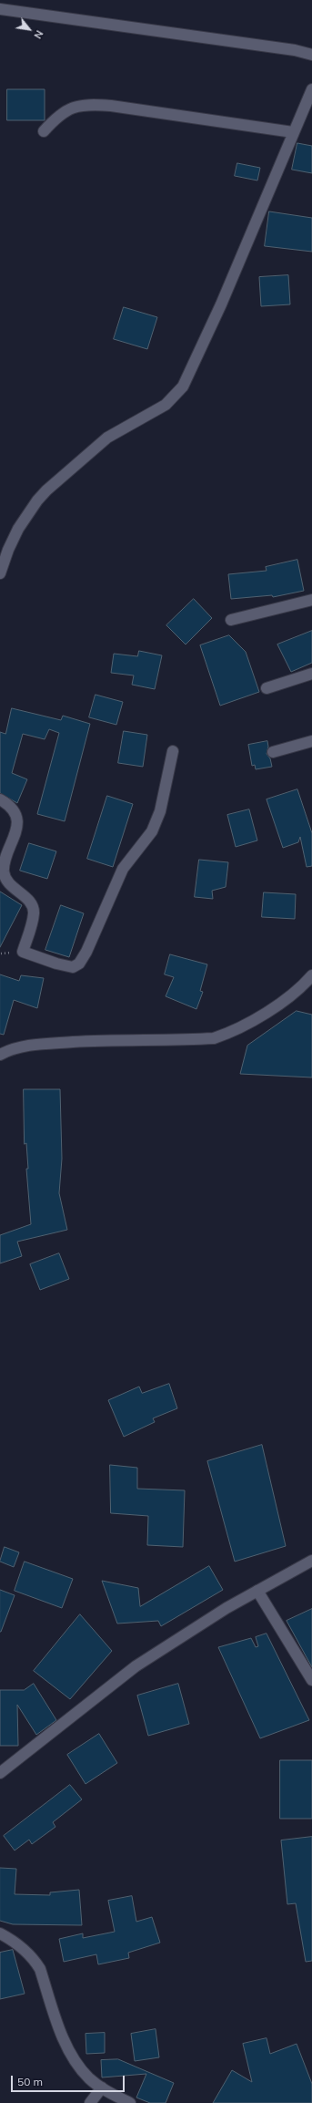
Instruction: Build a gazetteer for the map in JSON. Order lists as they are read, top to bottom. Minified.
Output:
{"scale_bar":"50 m","north":"bottom right"}
